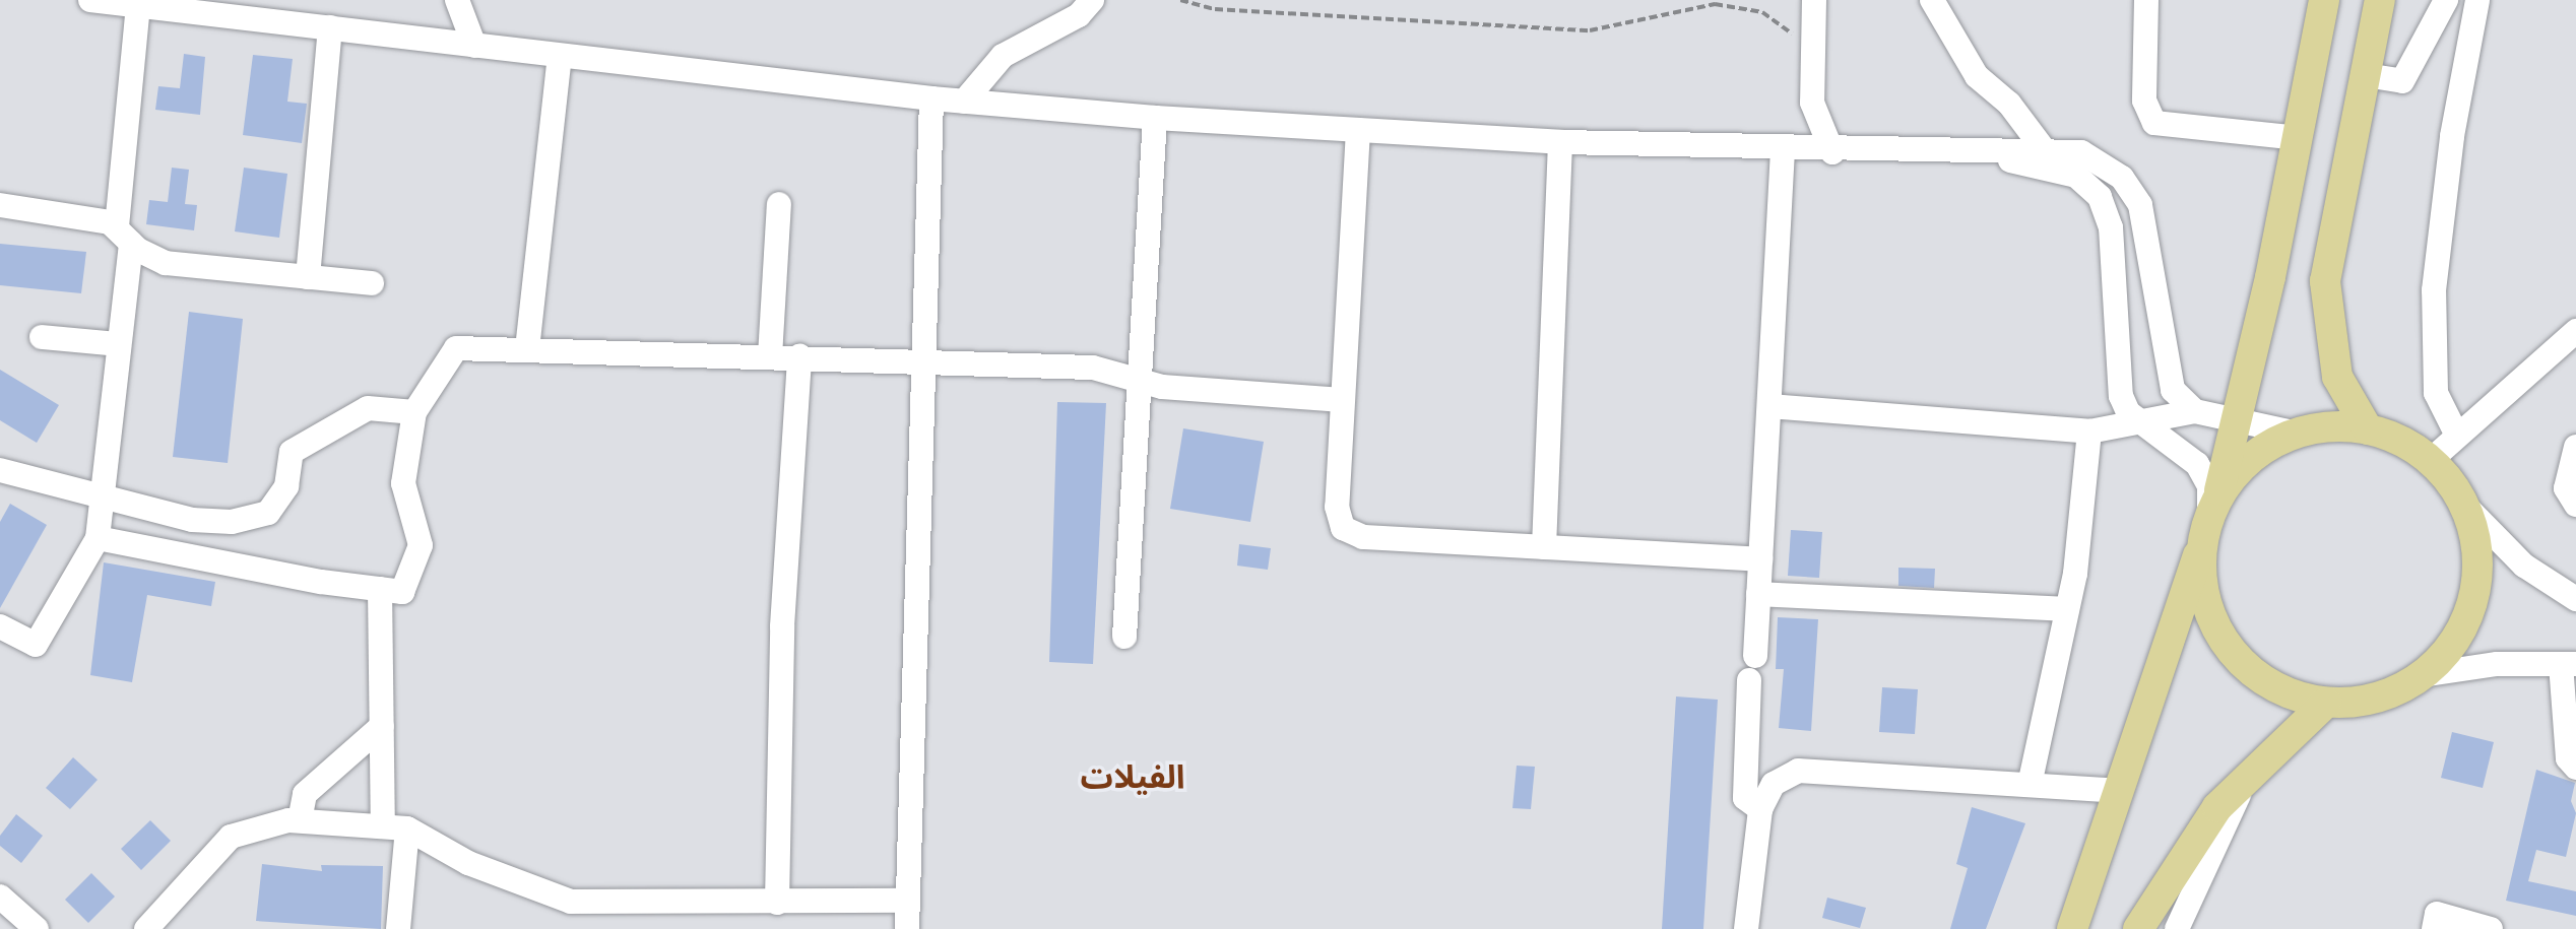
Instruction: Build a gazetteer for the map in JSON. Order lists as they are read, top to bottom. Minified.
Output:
{"districts":["الفيلات"]}
